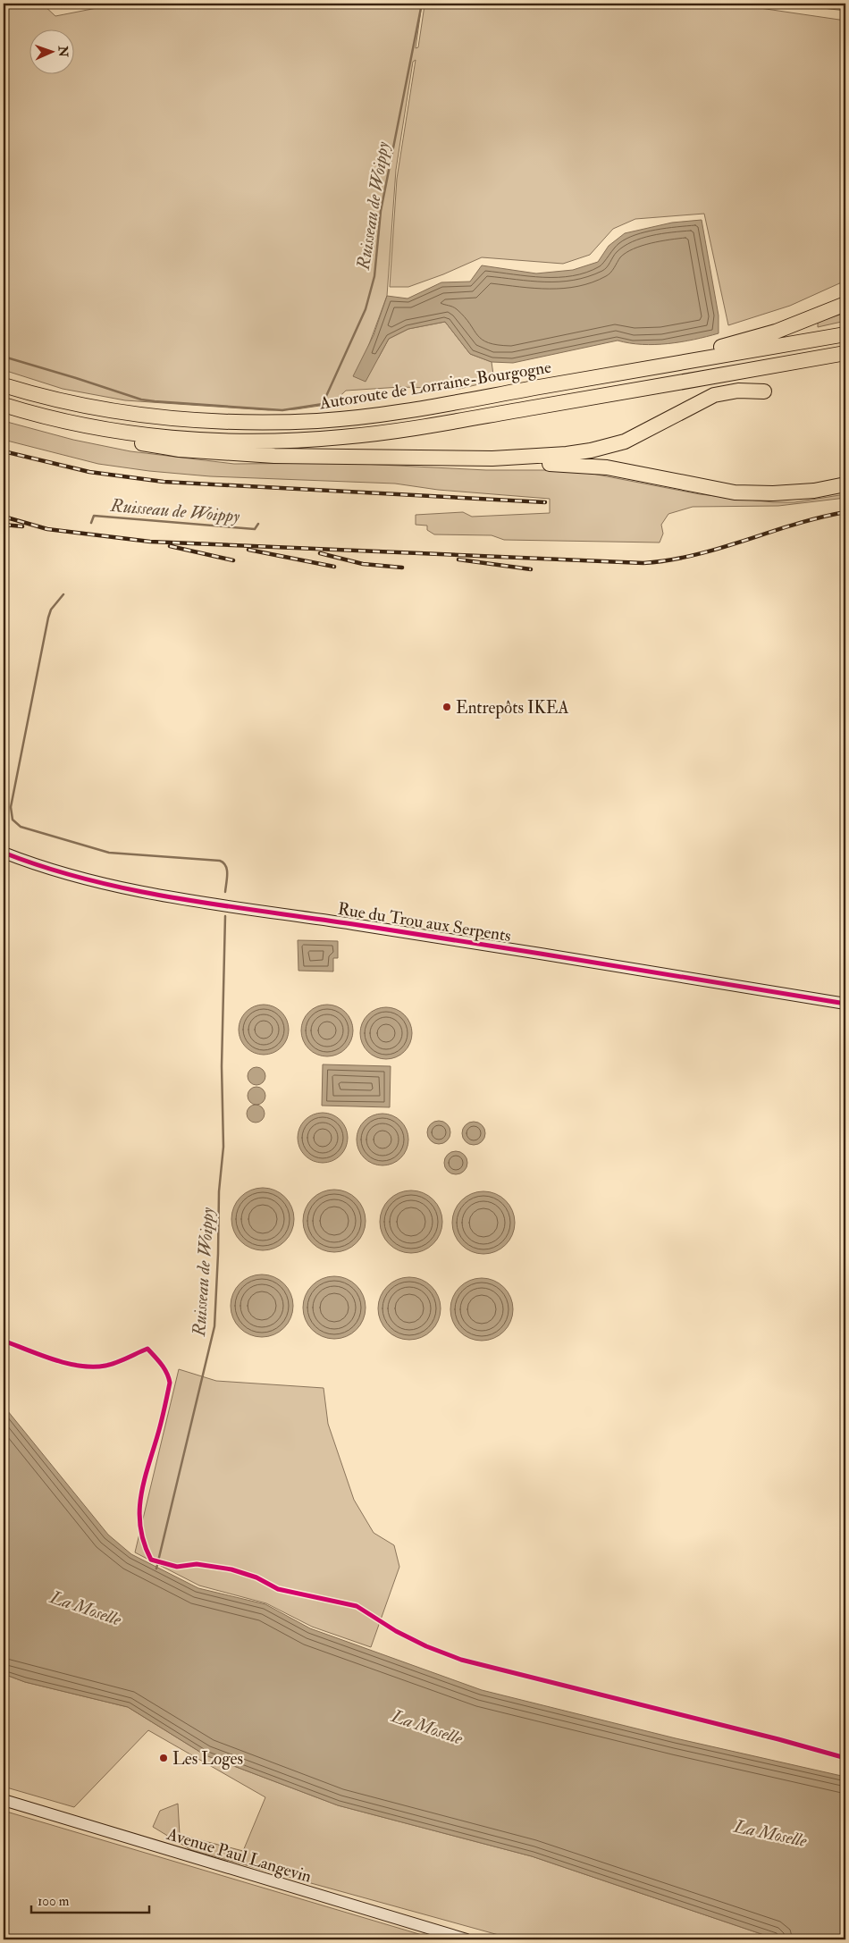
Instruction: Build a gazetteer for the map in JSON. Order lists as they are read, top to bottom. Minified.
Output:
{"streets":{"highway":["Autoroute de Lorraine-Bourgogne"],"street":["Rue du Trou aux Serpents","Avenue Paul Langevin"]},"water":["Ruisseau de Woippy","La Moselle"],"places":["Entrepôts IKEA","Les Loges"],"scale_bar":"100 m","north":"right"}
